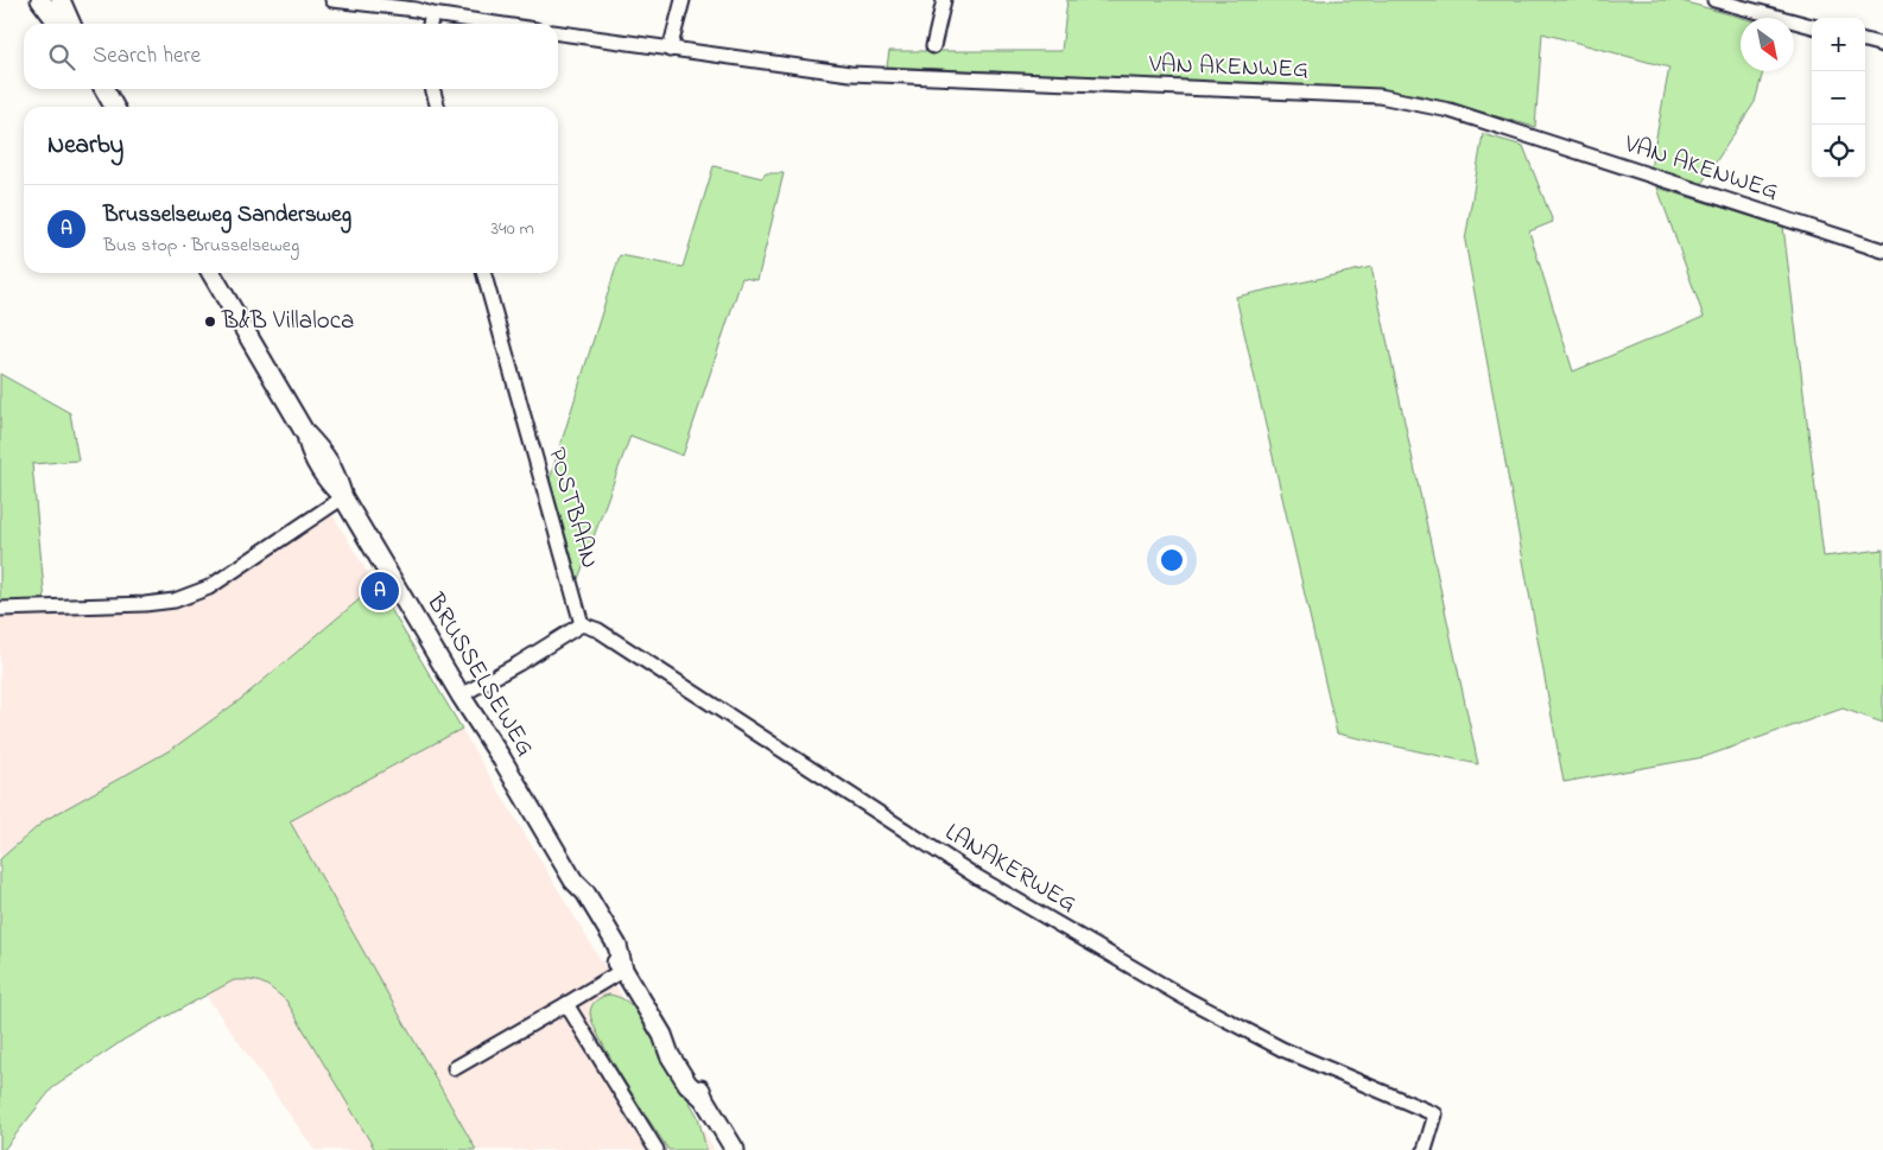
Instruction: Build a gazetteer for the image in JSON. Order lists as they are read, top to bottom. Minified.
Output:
{"streets":{"street":["VAN AKENWEG","POSTBAAN","BRUSSELSEWEG","LANAKERWEG"]},"crossings":[["POSTBAAN","LANAKERWEG"]],"places":["B&B Villaloca"],"north":"bottom right","page":{"map_buttons":["+","−"],"search":"Search here","heading":"Nearby","list":[{"mark":"A","name":"Brusselseweg Sandersweg","note":"Bus stop · Brusselseweg","value":"340 m"}],"pins":"A"}}
